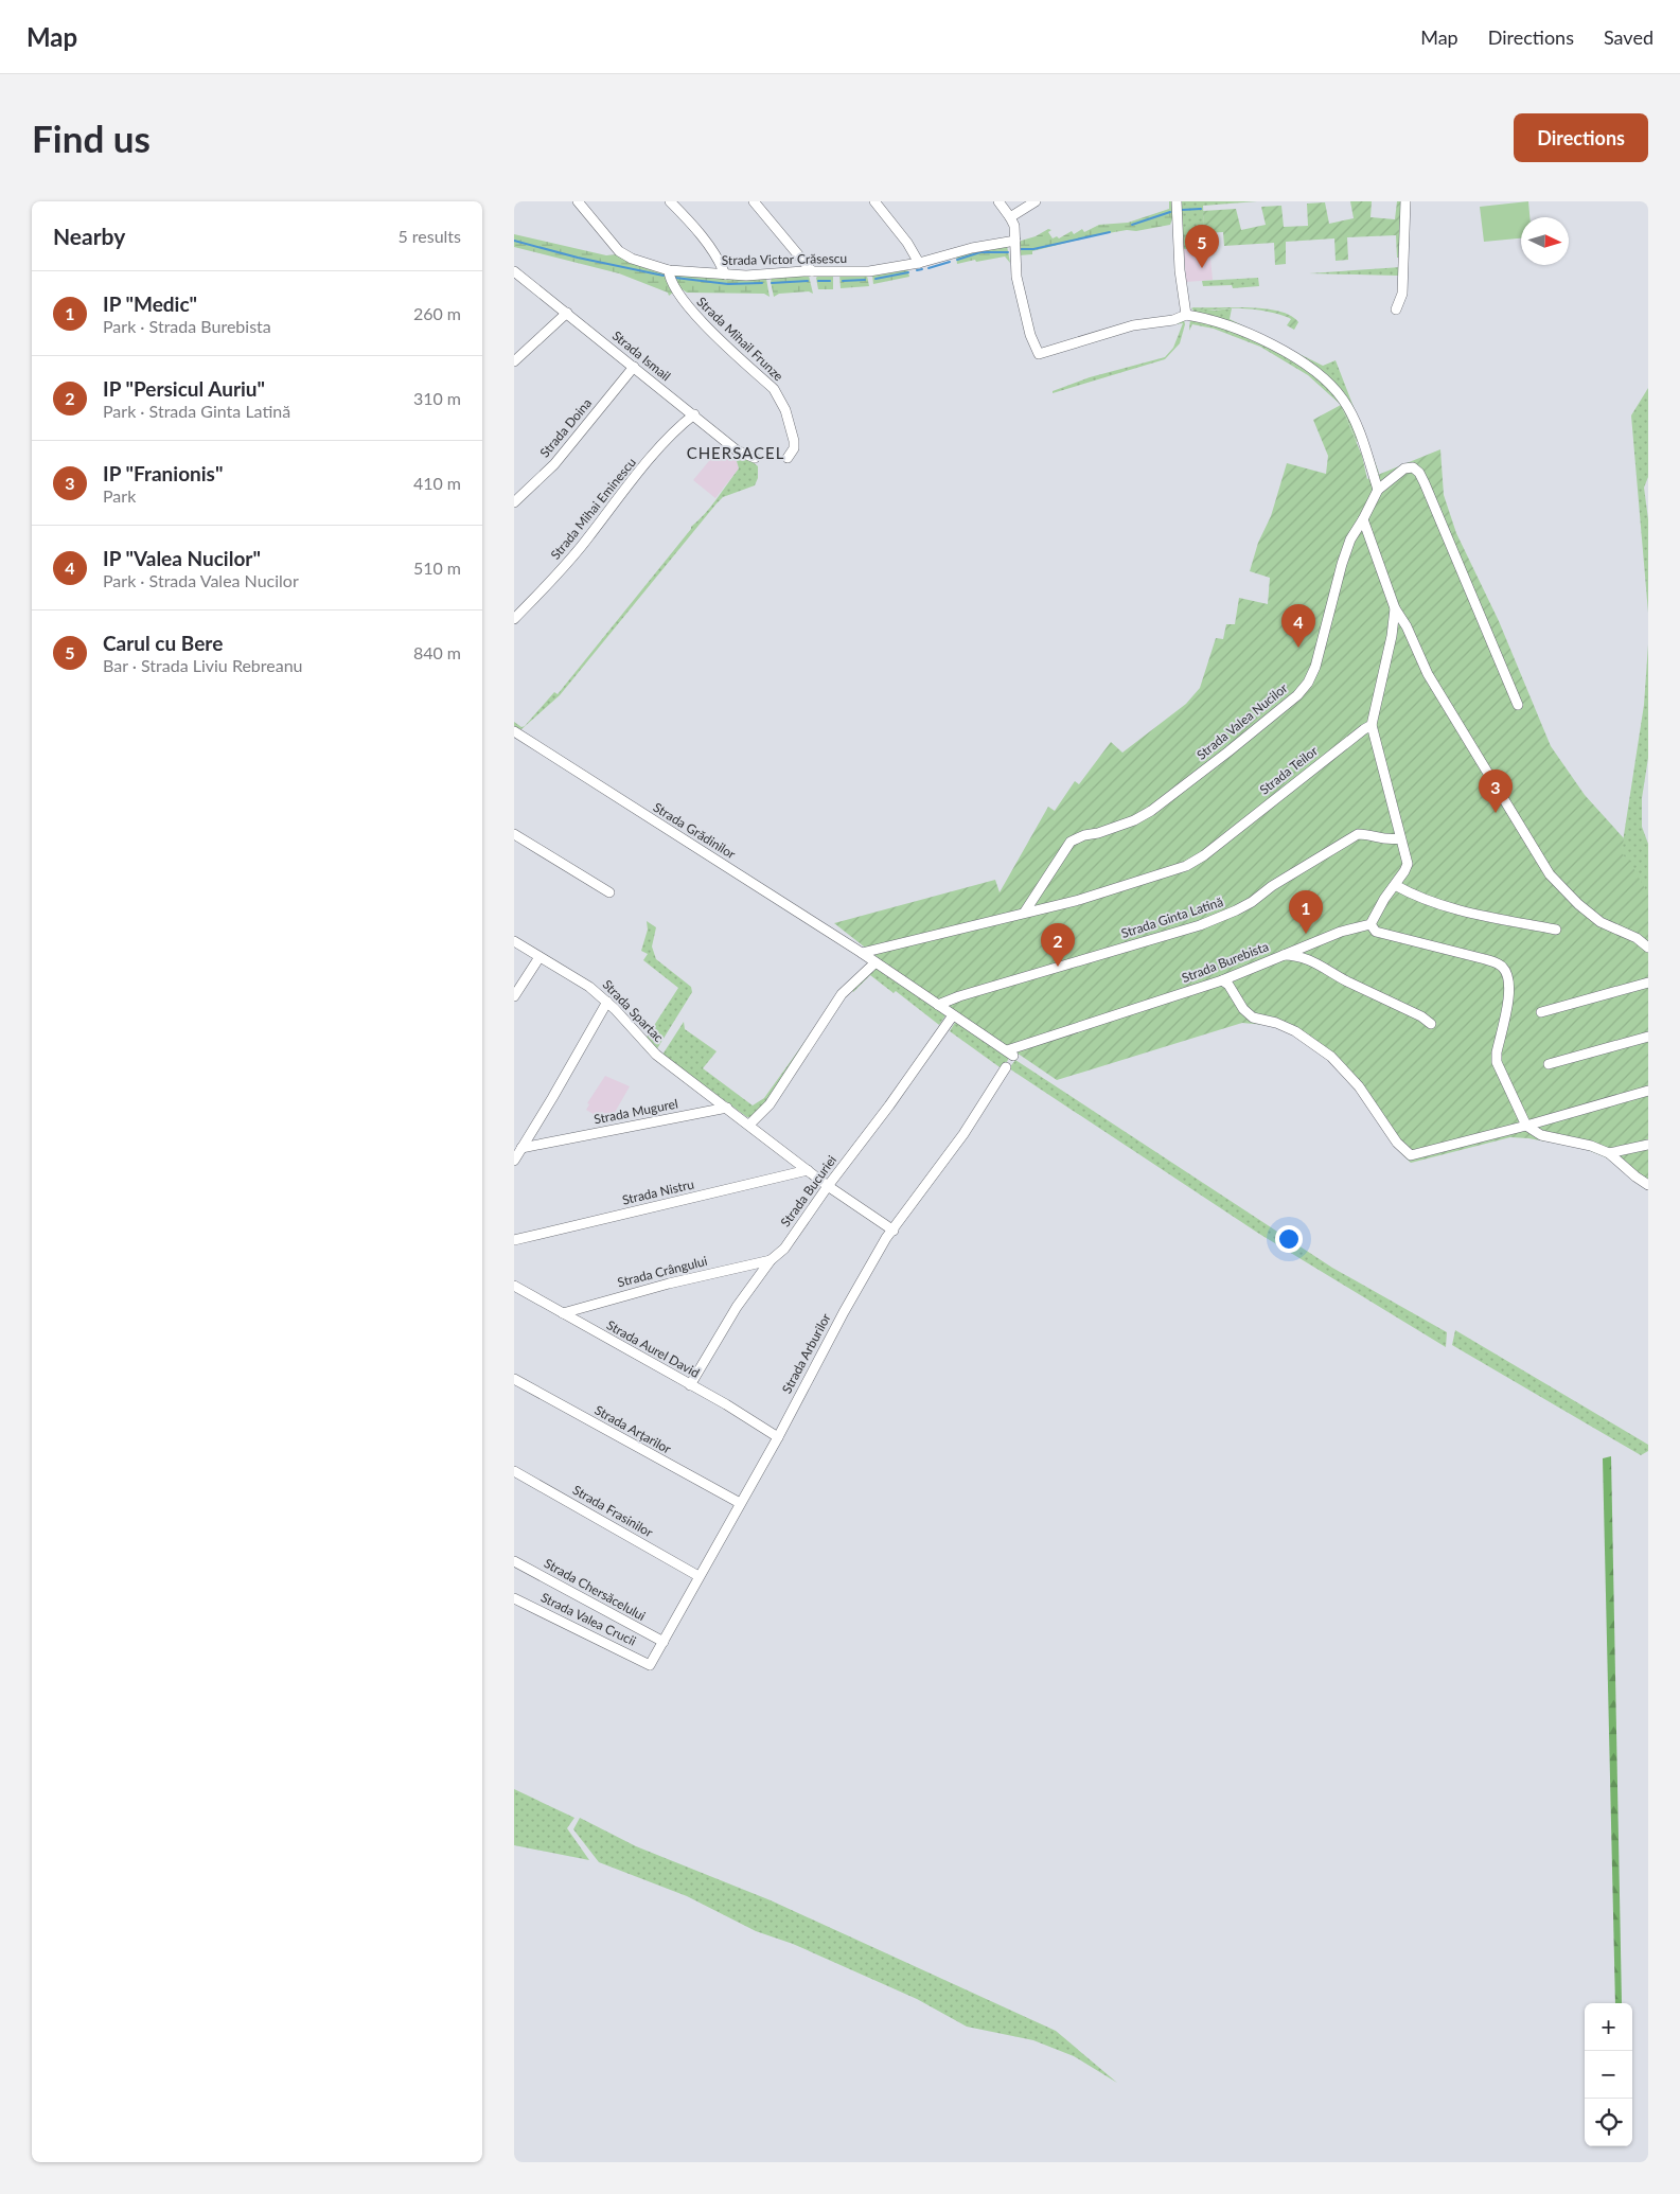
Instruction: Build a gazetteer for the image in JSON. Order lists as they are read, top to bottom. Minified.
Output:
{"streets":{"street":["Strada Victor Crăsescu","Strada Mihail Frunze","Strada Ismail","Strada Doina","Strada Mihai Eminescu","Strada Valea Nucilor","Strada Teilor","Strada Grădinilor","Strada Ginta Latină","Strada Burebista","Strada Spartac","Strada Mugurel","Strada Bucuriei","Strada Nistru","Strada Crângului","Strada Aurel David","Strada Arburilor","Strada Arțarilor","Strada Frasinilor","Strada Chersăcelului","Strada Valea Crucii"]},"crossings":[["Strada Victor Crăsescu","Strada Mihail Frunze"],["Strada Ismail","Strada Doina"],["Strada Ismail","Strada Mihai Eminescu"],["Strada Valea Nucilor","Strada Teilor"],["Strada Grădinilor","Strada Ginta Latină"],["Strada Grădinilor","Strada Burebista"],["Strada Grădinilor","Strada Bucuriei"],["Strada Spartac","Strada Mugurel"],["Strada Bucuriei","Strada Crângului"],["Strada Bucuriei","Strada Aurel David"],["Strada Crângului","Strada Aurel David"],["Strada Aurel David","Strada Arburilor"],["Strada Arburilor","Strada Arțarilor"],["Strada Arburilor","Strada Frasinilor"],["Strada Arburilor","Strada Chersăcelului"],["Strada Arburilor","Strada Valea Crucii"]],"districts":["CHERSACEL"],"north":"right","page":{"header":"Map","nav":["Map","Directions","Saved"],"buttons":"Directions","title":"Find us","heading":["Nearby","5 results"],"pins":["5","4","3","1","2"],"list":[{"mark":"1","name":"IP \"Medic\"","note":"Park · Strada Burebista","value":"260 m"},{"mark":"2","name":"IP \"Persicul Auriu\"","note":"Park · Strada Ginta Latină","value":"310 m"},{"mark":"3","name":"IP \"Franionis\"","note":"Park","value":"410 m"},{"mark":"4","name":"IP \"Valea Nucilor\"","note":"Park · Strada Valea Nucilor","value":"510 m"},{"mark":"5","name":"Carul cu Bere","note":"Bar · Strada Liviu Rebreanu","value":"840 m"}],"map_buttons":["+","−"]}}
